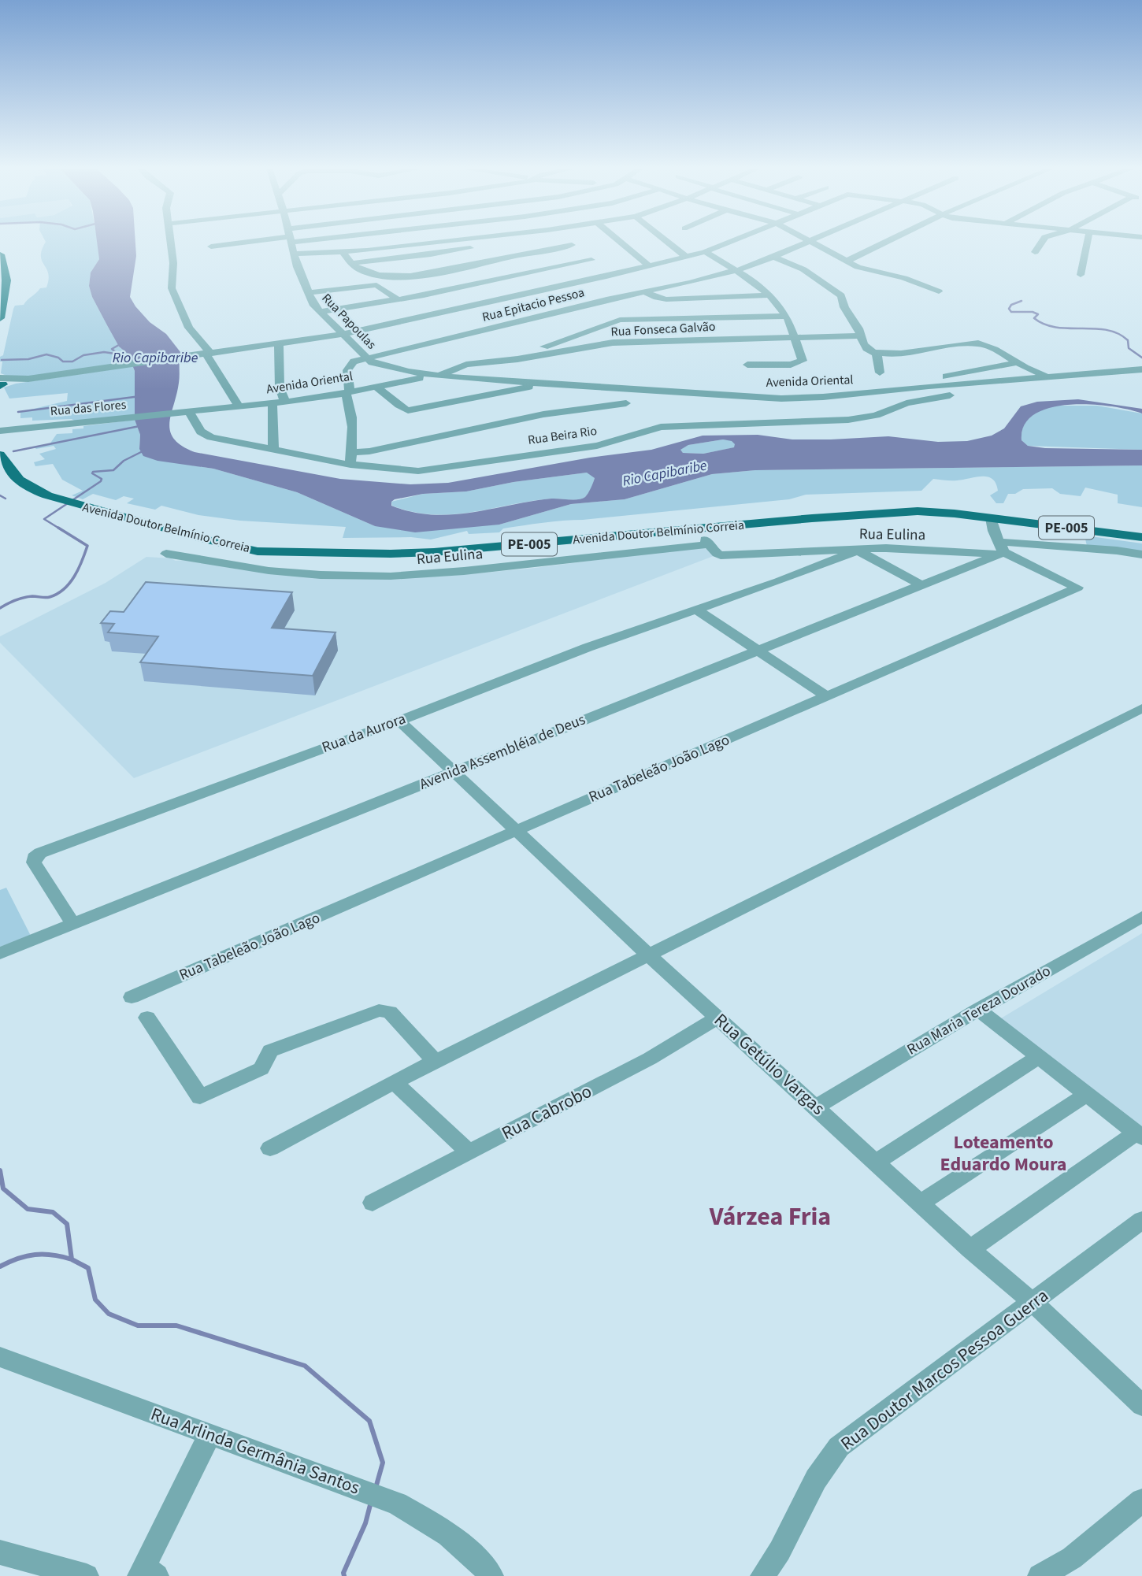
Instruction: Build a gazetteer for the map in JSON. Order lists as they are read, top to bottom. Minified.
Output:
{"streets":{"main road":["Avenida Doutor Belmínio Correia","PE-005"],"street":["Rua Epitacio Pessoa","Rua Papoulas","Rua Fonseca Galvão","Avenida Oriental","Rua das Flores","Rua Beira Rio","Rua Eulina","Rua da Aurora","Avenida Assembléia de Deus","Rua Tabeleão João Lago","Rua Maria Tereza Dourado","Rua Getúlio Vargas","Rua Cabrobo","Rua Doutor Marcos Pessoa Guerra","Rua Arlinda Germânia Santos"]},"crossings":[["Rua Epitacio Pessoa","Rua Papoulas"],["Rua Papoulas","Avenida Oriental"],["Rua Fonseca Galvão","Avenida Oriental"],["Avenida Oriental","Rua das Flores"],["Avenida Oriental","Rua Beira Rio"],["Rua das Flores","Rua Beira Rio"],["Rua Eulina","Rua da Aurora"],["Rua Eulina","Avenida Assembléia de Deus"],["Rua Eulina","Rua Tabeleão João Lago"],["Rua da Aurora","Avenida Assembléia de Deus"],["Rua da Aurora","Rua Getúlio Vargas"],["Avenida Assembléia de Deus","Rua Tabeleão João Lago"],["Avenida Assembléia de Deus","Rua Getúlio Vargas"],["Rua Tabeleão João Lago","Rua Getúlio Vargas"],["Rua Maria Tereza Dourado","Rua Getúlio Vargas"],["Rua Getúlio Vargas","Rua Cabrobo"],["Rua Getúlio Vargas","Rua Doutor Marcos Pessoa Guerra"]],"districts":["Loteamento Eduardo Moura","Várzea Fria"],"water":["Rio Capibaribe"]}
